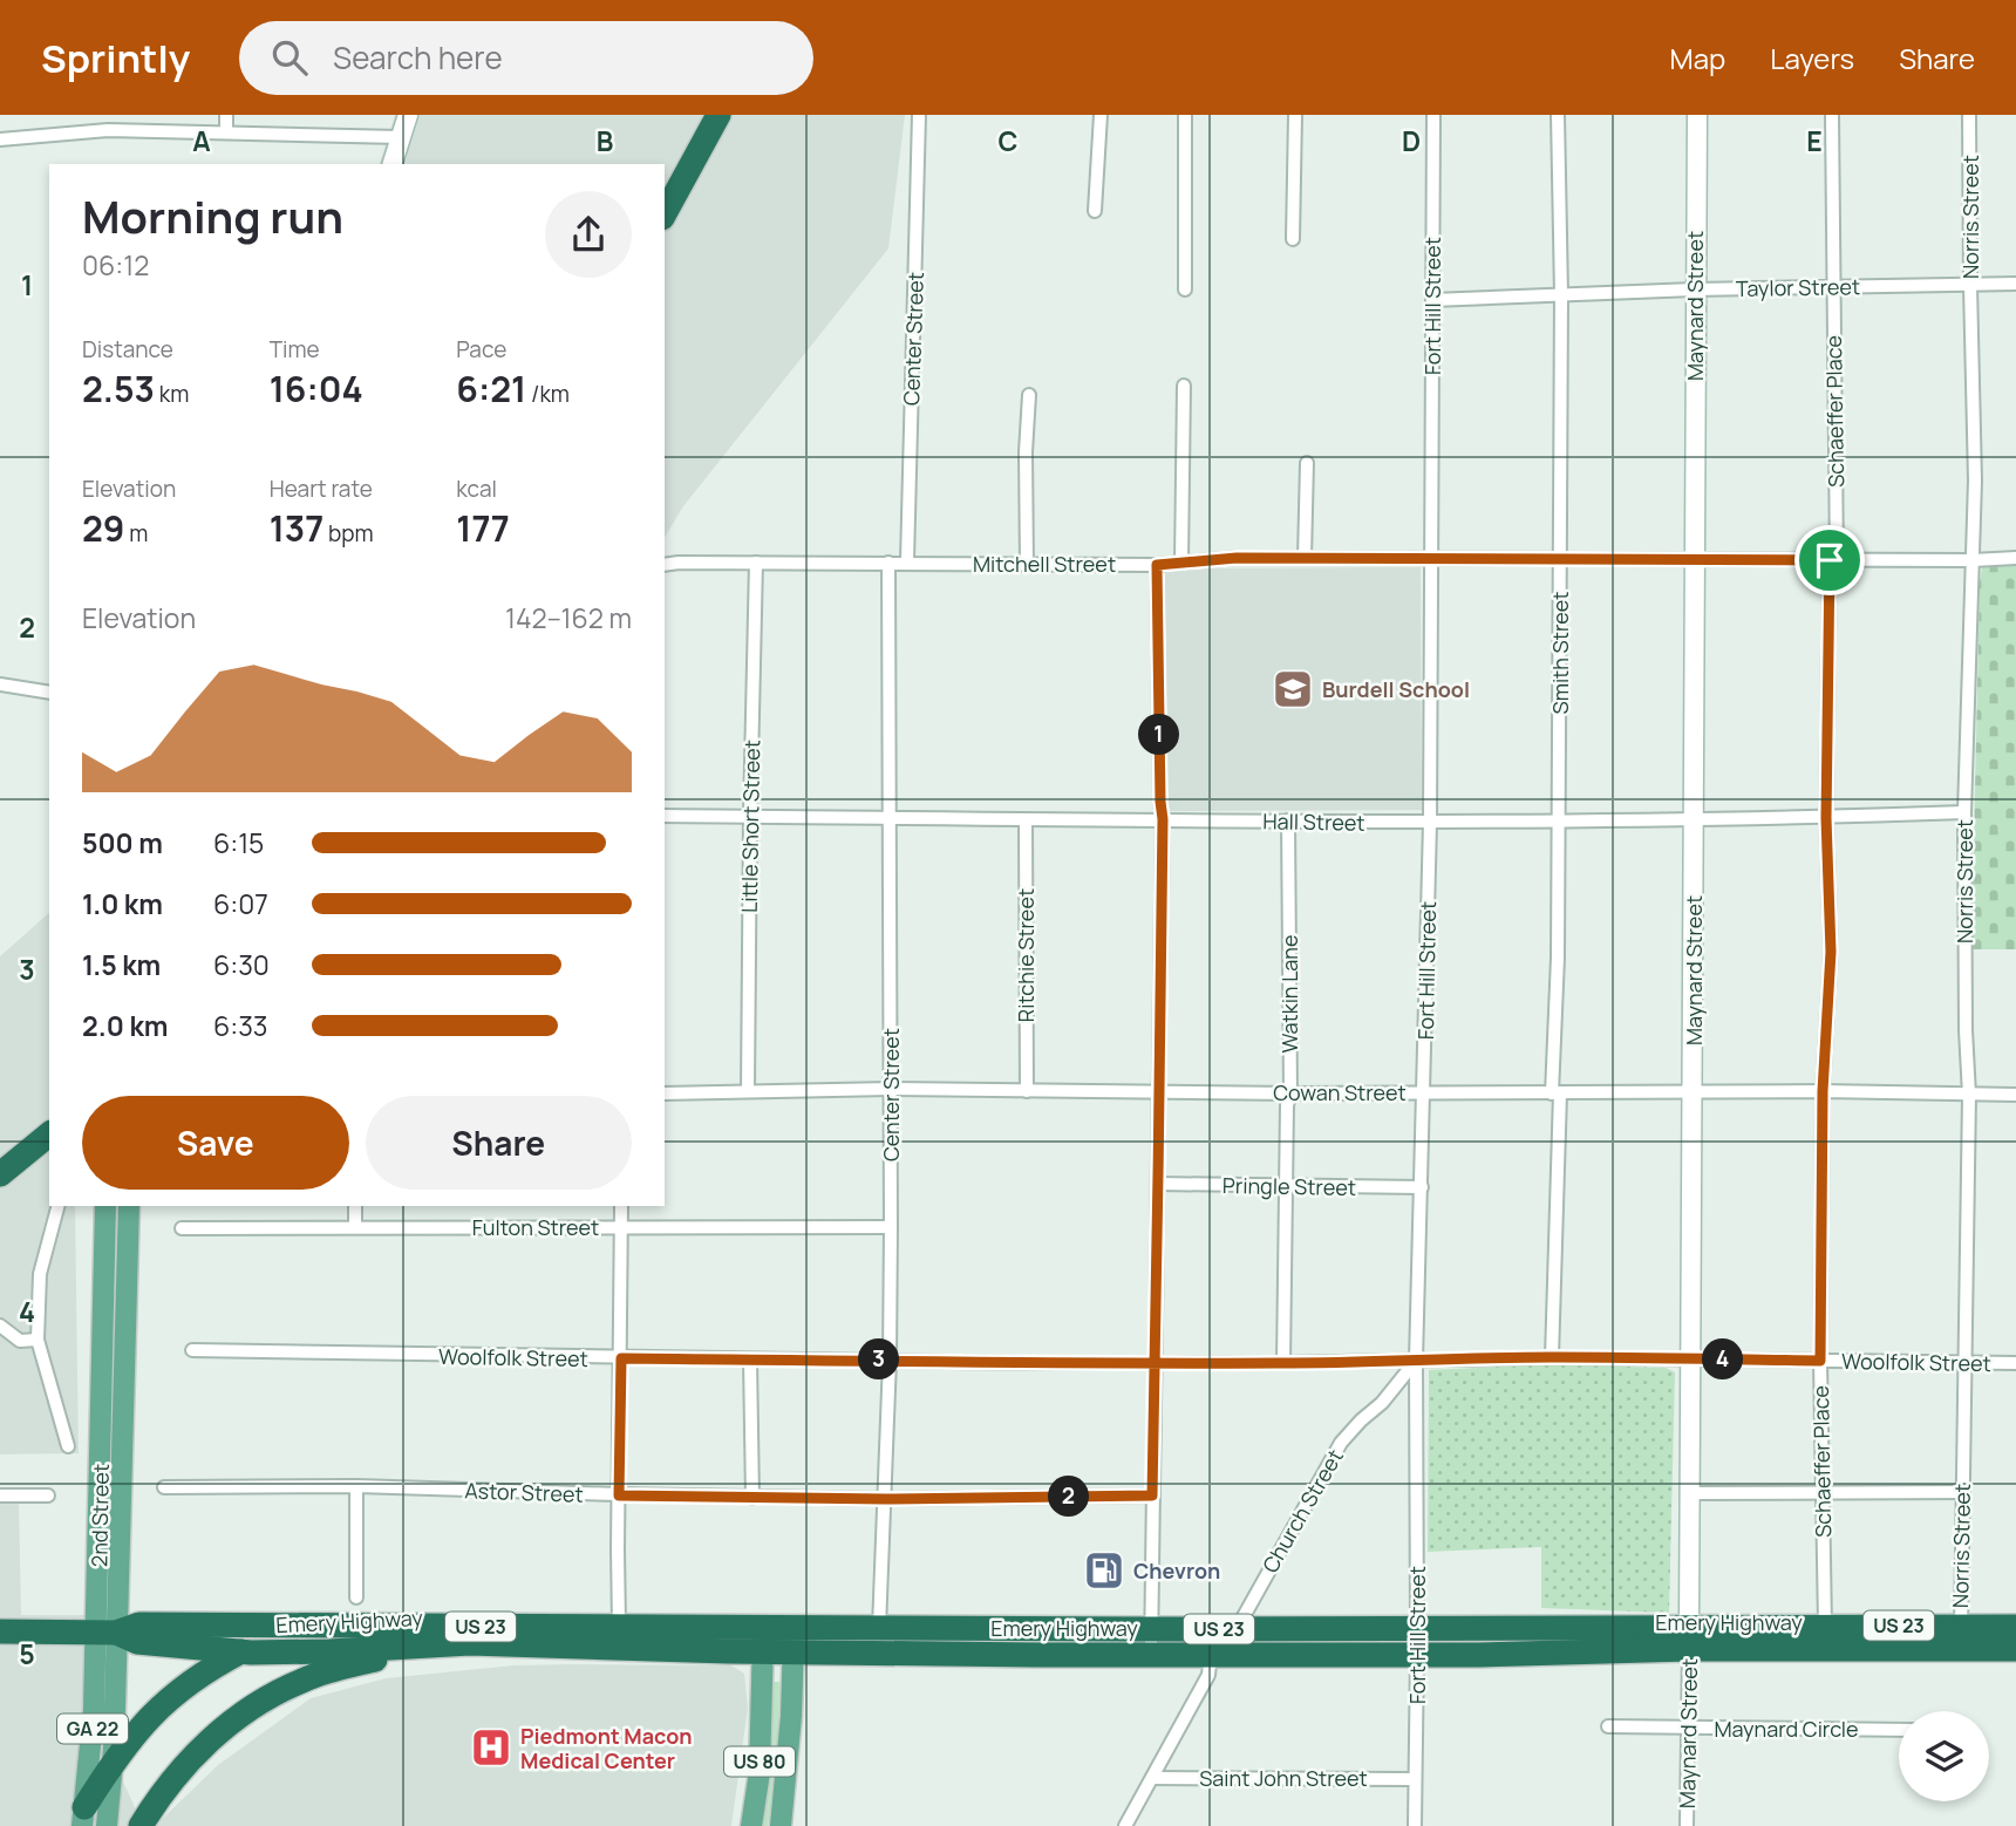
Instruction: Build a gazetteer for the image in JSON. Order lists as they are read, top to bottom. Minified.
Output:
{"streets":{"highway":["Emery Highway","US 23"],"main road":["2nd Street","GA 22","US 80"],"street":["Norris Street","Taylor Street","Fort Hill Street","Maynard Street","Center Street","Schaeffer Place","Mitchell Street","Smith Street","Hall Street","Little Short Street","Ritchie Street","Watkin Lane","Cowan Street","Pringle Street","Fulton Street","Woolfolk Street","Astor Street","Church Street","Maynard Circle","Saint John Street"]},"crossings":[["Norris Street","Taylor Street"],["Norris Street","Mitchell Street"],["Norris Street","Hall Street"],["Norris Street","Cowan Street"],["Norris Street","Woolfolk Street"],["Norris Street","Emery Highway"],["Taylor Street","Fort Hill Street"],["Taylor Street","Maynard Street"],["Taylor Street","Schaeffer Place"],["Taylor Street","Smith Street"],["Fort Hill Street","Mitchell Street"],["Fort Hill Street","Hall Street"],["Fort Hill Street","Cowan Street"],["Fort Hill Street","Pringle Street"],["Fort Hill Street","Woolfolk Street"],["Fort Hill Street","Church Street"],["Fort Hill Street","Emery Highway"],["Fort Hill Street","Saint John Street"],["Maynard Street","Mitchell Street"],["Maynard Street","Hall Street"],["Maynard Street","Cowan Street"],["Maynard Street","Woolfolk Street"],["Maynard Street","Emery Highway"],["Maynard Street","Maynard Circle"],["Center Street","Mitchell Street"],["Center Street","Hall Street"],["Center Street","Cowan Street"],["Center Street","Fulton Street"],["Center Street","Woolfolk Street"],["Center Street","Astor Street"],["Center Street","Emery Highway"],["Schaeffer Place","Mitchell Street"],["Schaeffer Place","Hall Street"],["Schaeffer Place","Cowan Street"],["Schaeffer Place","Woolfolk Street"],["Schaeffer Place","Emery Highway"],["Mitchell Street","Smith Street"],["Mitchell Street","Little Short Street"],["Smith Street","Hall Street"],["Smith Street","Cowan Street"],["Smith Street","Woolfolk Street"],["Hall Street","Little Short Street"],["Hall Street","Ritchie Street"],["Hall Street","Watkin Lane"],["Little Short Street","Cowan Street"],["Ritchie Street","Cowan Street"],["Watkin Lane","Cowan Street"],["Watkin Lane","Pringle Street"],["Watkin Lane","Woolfolk Street"],["Woolfolk Street","Church Street"],["Church Street","Emery Highway"],["2nd Street","Emery Highway"],["Emery Highway","US 80"]],"places":{"school or university":["Burdell School"],"fuel station":["Chevron"],"hospital":["Piedmont Macon Medical Center"]},"page":{"header":"Sprintly","search":"Search here","nav":["Map","Layers","Share"],"heading":["Morning run","06:12"],"stats":[["Distance","2.53 km"],["Time","16:04"],["Pace","6:21 /km"],["Elevation","29 m"],["Heart rate","137 bpm"],["kcal","177"]],"chart":["Elevation","142–162 m"],"pins":["1","3","4","2"],"list":[{"name":"500 m","note":"6:15"},{"name":"1.0 km","note":"6:07"},{"name":"1.5 km","note":"6:30"},{"name":"2.0 km","note":"6:33"}],"buttons":["Save","Share"]},"grid":{"columns":["A","B","C","D","E"],"rows":["1","2","3","4","5"]}}
